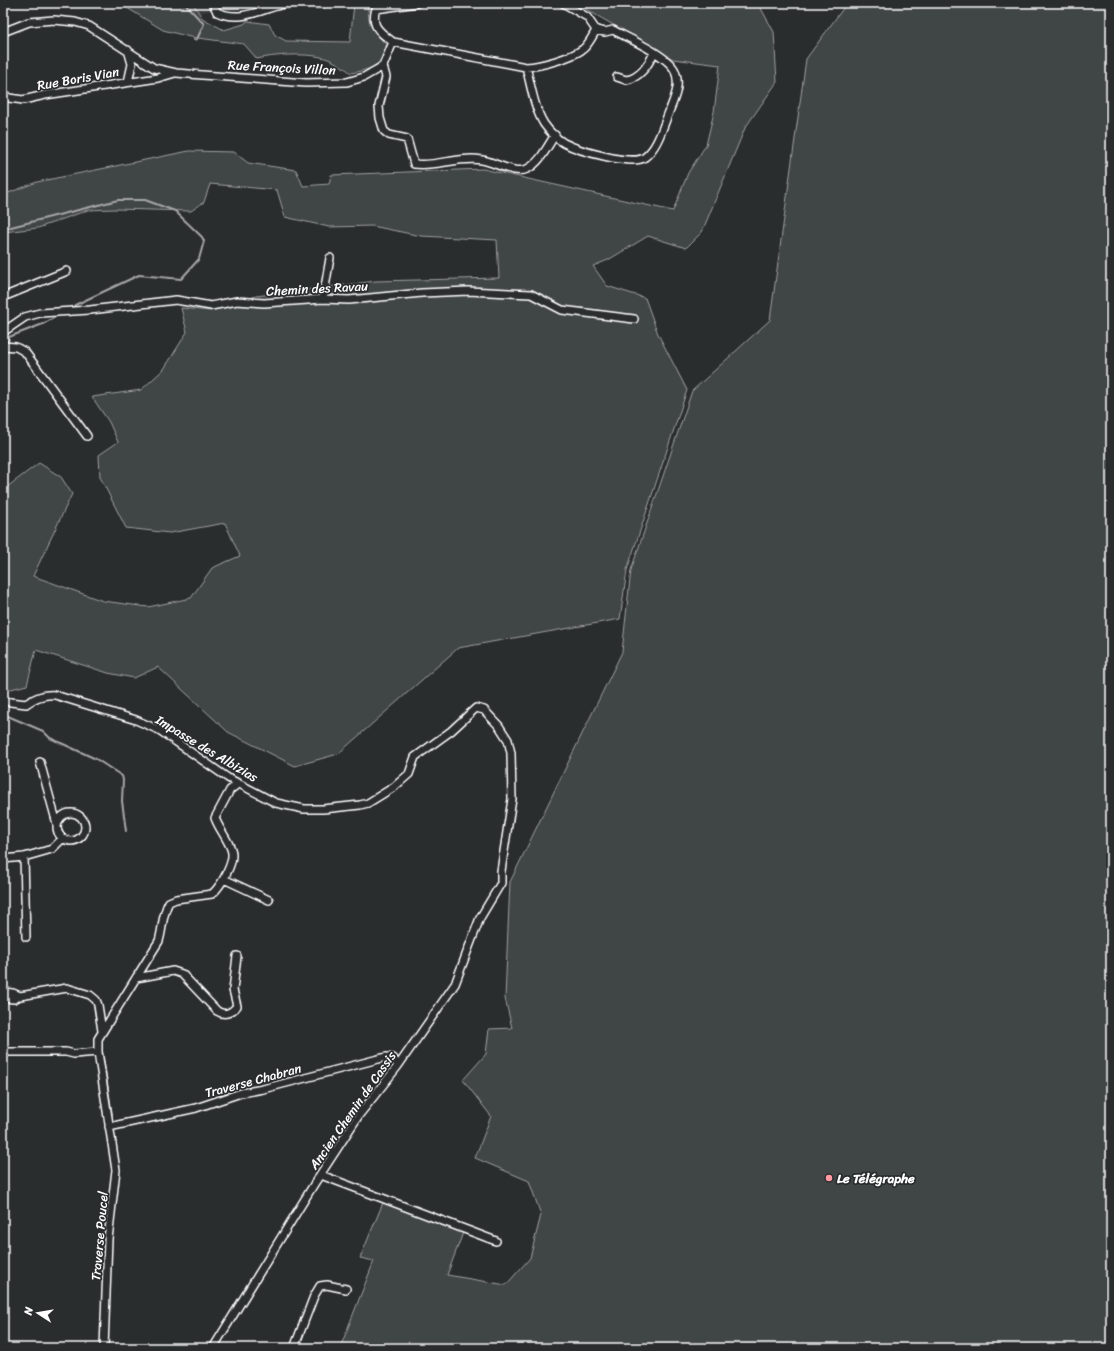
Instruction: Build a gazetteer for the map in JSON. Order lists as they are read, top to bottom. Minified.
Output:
{"streets":{"street":["Rue François Villon","Rue Boris Vian","Chemin des Ravau","Impasse des Albizias","Traverse Chabran","Ancien Chemin de Cassis","Traverse Poucel"]},"crossings":[["Rue François Villon","Rue Boris Vian"],["Impasse des Albizias","Ancien Chemin de Cassis"],["Traverse Chabran","Ancien Chemin de Cassis"],["Traverse Chabran","Traverse Poucel"]],"places":["Le Télégraphe"],"north":"left"}
